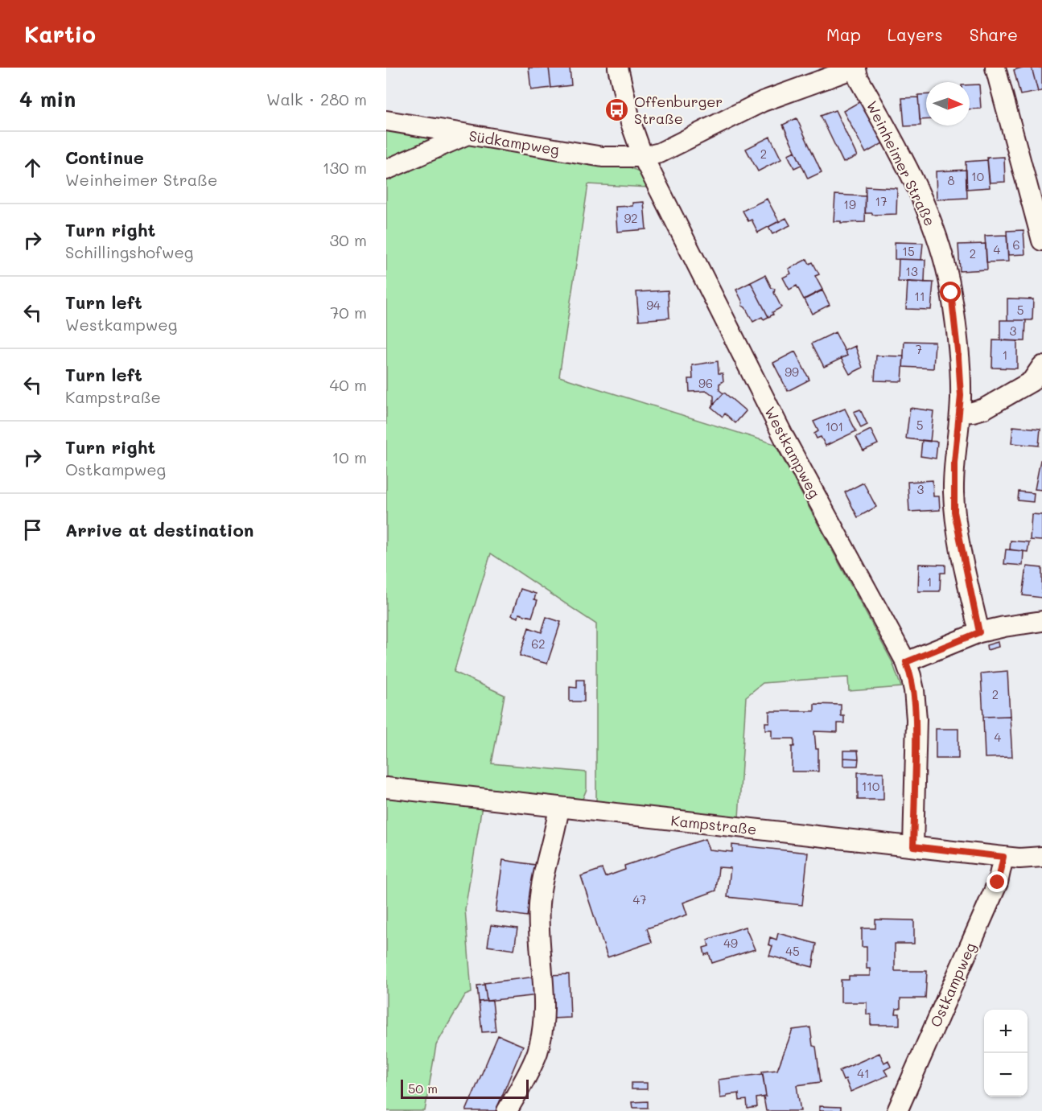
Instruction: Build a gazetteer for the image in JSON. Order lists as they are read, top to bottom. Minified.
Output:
{"streets":{"street":["Südkampweg","Weinheimer Straße","Westkampweg","Kampstraße","Ostkampweg"]},"crossings":[["Südkampweg","Westkampweg"],["Westkampweg","Kampstraße"],["Kampstraße","Ostkampweg"]],"places":{"bus stop":["Offenburger Straße"]},"house_numbers":["2","10","8","17","19","92","6","4","15","2","13","11","94","5","3","7","1","99","96","5","101","3","1","62","2","4","110","47","49","45","41"],"scale_bar":"50 m","north":"right","page":{"header":"Kartio","nav":["Map","Layers","Share"],"heading":["4 min","Walk · 280 m"],"list":[["Continue","Weinheimer Straße","130 m"],["Turn right","Schillingshofweg","30 m"],["Turn left","Westkampweg","70 m"],["Turn left","Kampstraße","40 m"],["Turn right","Ostkampweg","10 m"],"Arrive at destination"],"map_buttons":["+","−"],"scale":"50 m"}}
